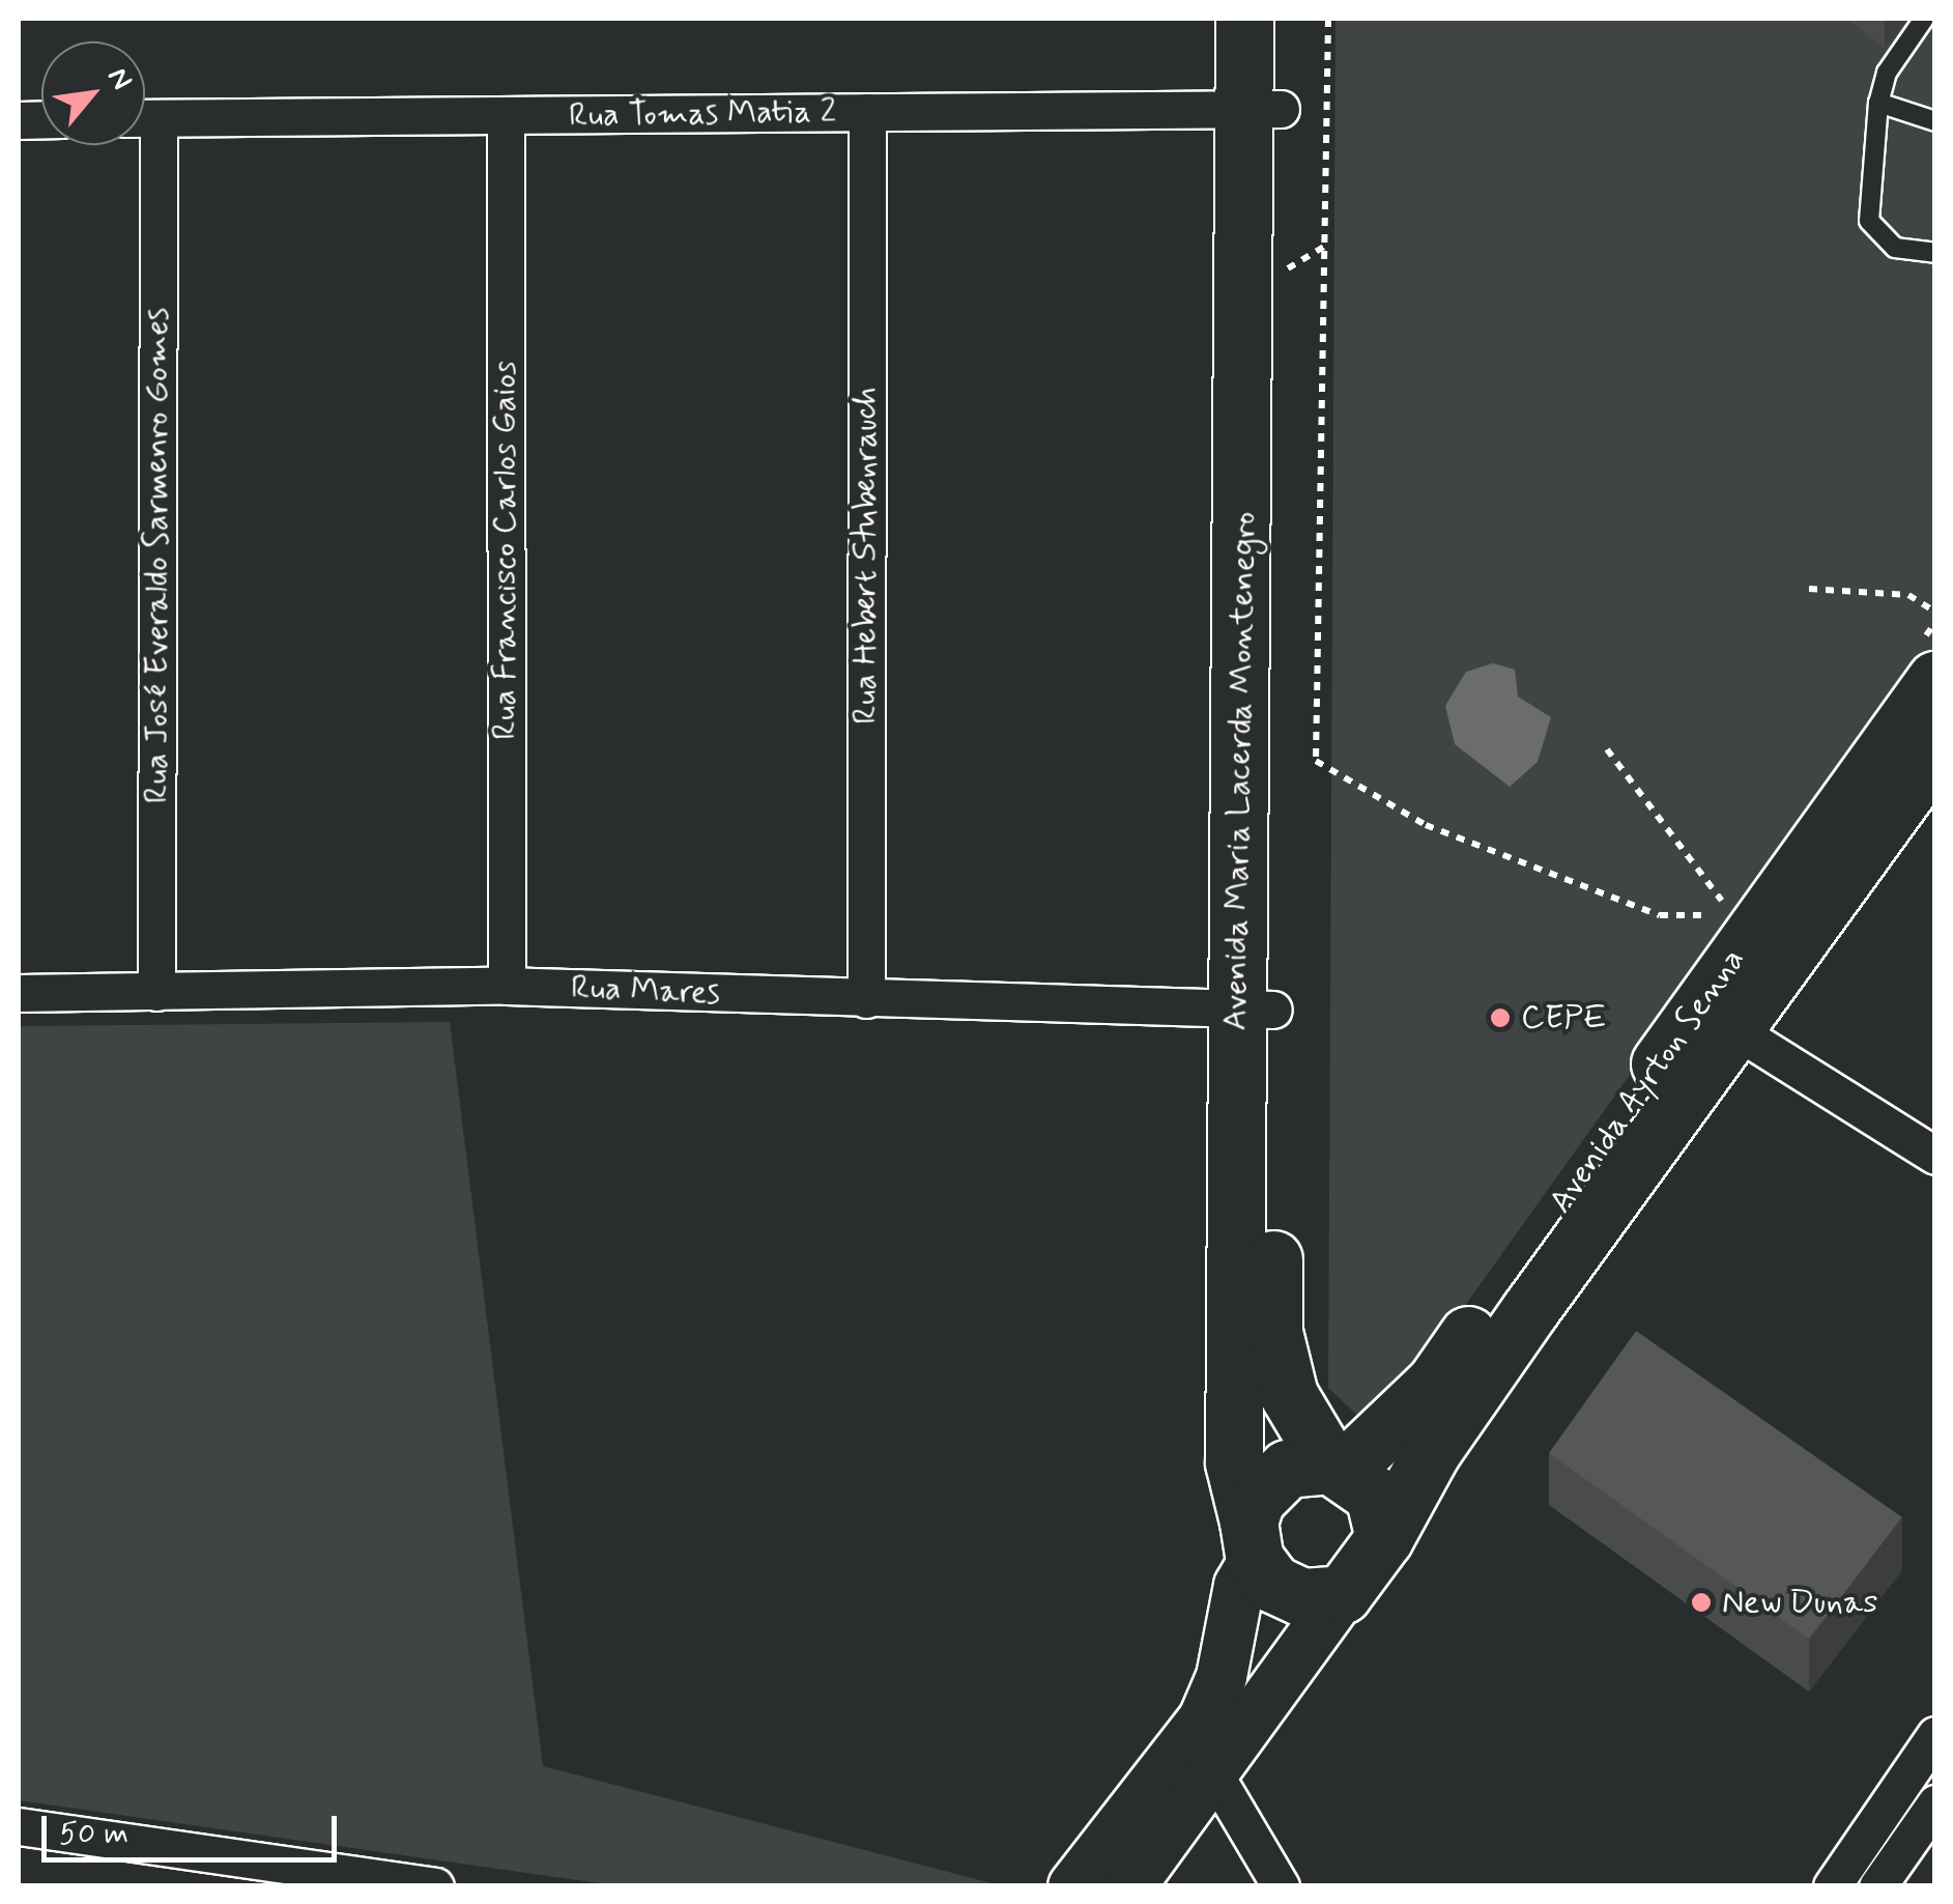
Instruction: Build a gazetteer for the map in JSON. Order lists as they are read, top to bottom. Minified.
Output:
{"streets":{"main road":["Avenida Maria Lacerda Montenegro","Avenida Ayrton Senna"],"street":["Rua Tomas Matia 2","Rua Francisco Carlos Gaios","Rua José Everaldo Sarmenro Gomes","Rua Hebert Stubenrauch","Rua Mares"]},"crossings":[["Rua Tomas Matia 2","Rua Francisco Carlos Gaios"],["Rua Tomas Matia 2","Rua Hebert Stubenrauch"],["Rua Tomas Matia 2","Avenida Maria Lacerda Montenegro"],["Rua Francisco Carlos Gaios","Rua Mares"],["Rua José Everaldo Sarmenro Gomes","Rua Mares"],["Rua Hebert Stubenrauch","Rua Mares"],["Avenida Maria Lacerda Montenegro","Rua Mares"],["Avenida Maria Lacerda Montenegro","Avenida Ayrton Senna"]],"places":["CEPE","New Dunas"],"scale_bar":"50 m","north":"top right"}
